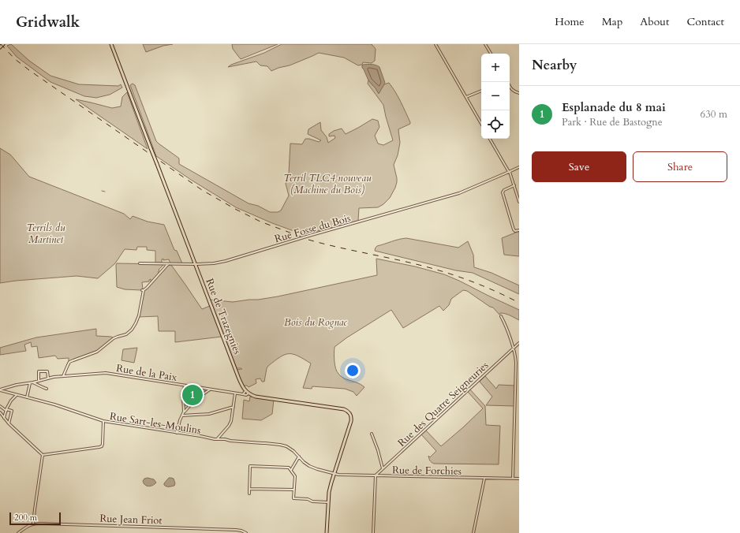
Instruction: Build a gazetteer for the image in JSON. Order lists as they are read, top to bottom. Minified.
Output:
{"streets":{"main road":["Rue de Trazegnies"],"street":["Rue Fosse du Bois","Rue de la Paix","Rue des Quatre Seigneuries","Rue Sart-les-Moulins","Rue de Forchies","Rue Jean Friot"]},"crossings":[["Rue Fosse du Bois","Rue de Trazegnies"],["Rue de Trazegnies","Rue de la Paix"],["Rue de Trazegnies","Rue de Forchies"],["Rue de la Paix","Rue Sart-les-Moulins"],["Rue des Quatre Seigneuries","Rue de Forchies"],["Rue Sart-les-Moulins","Rue de Forchies"]],"parks":["Terril TLC4 nouveau (Machine du Bois)","Terrils du Martinet","Bois du Rognac"],"scale_bar":"200 m","page":{"header":"Gridwalk","nav":["Home","Map","About","Contact"],"heading":"Nearby","map_buttons":["+","−"],"list":[{"mark":"1","name":"Esplanade du 8 mai","note":"Park · Rue de Bastogne","value":"630 m"}],"buttons":["Save","Share"],"pins":"1","scale":"200 m"}}
